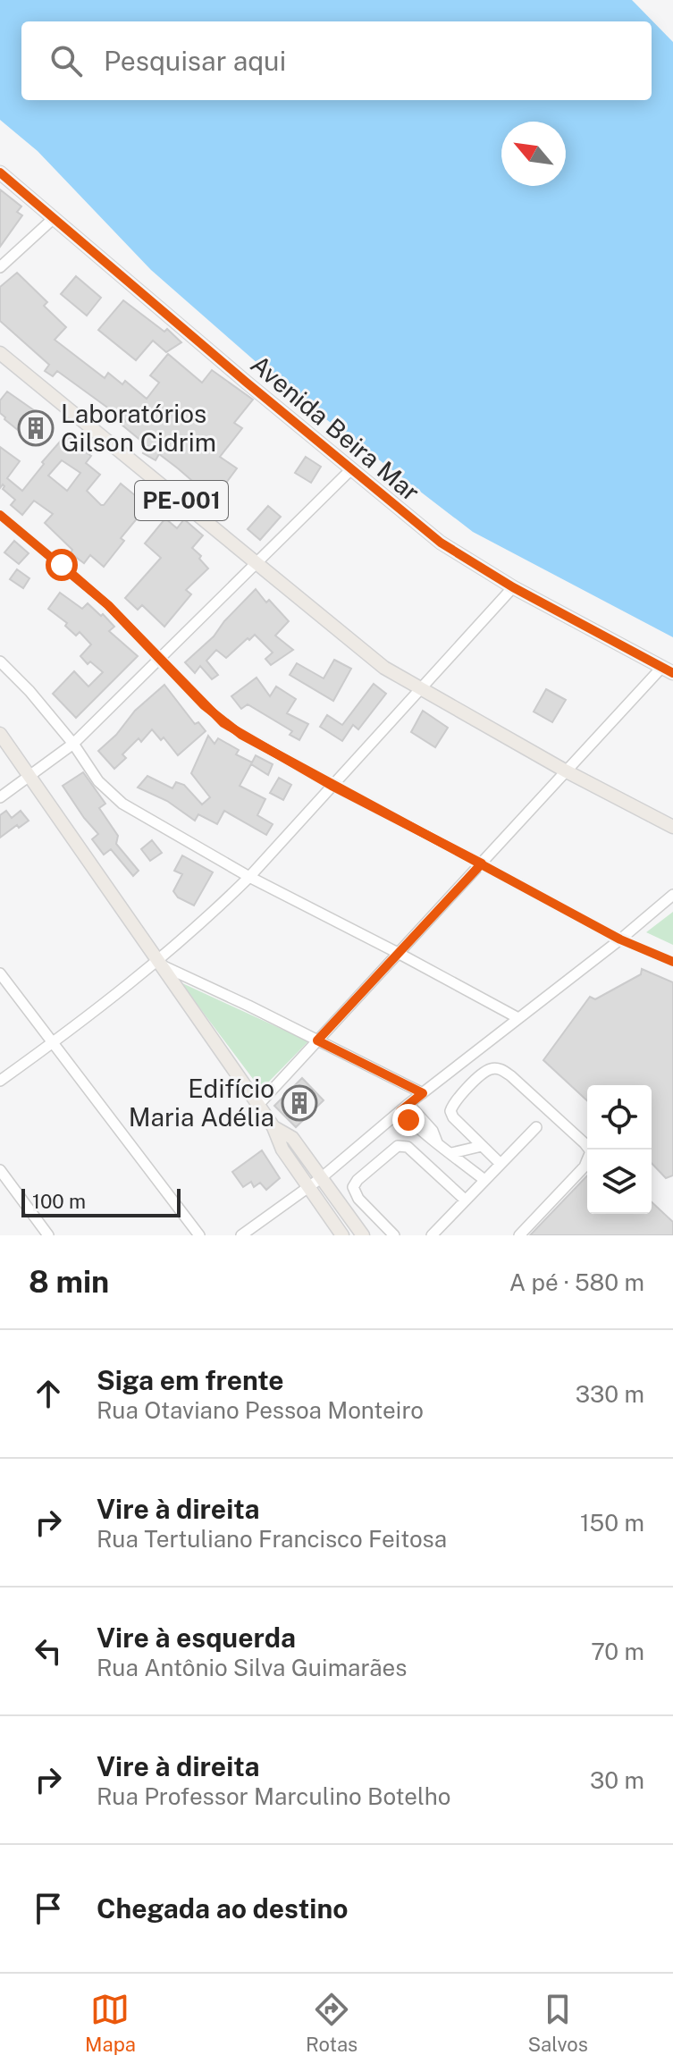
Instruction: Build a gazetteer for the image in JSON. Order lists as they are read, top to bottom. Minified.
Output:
{"streets":{"main road":["Avenida Beira Mar","PE-001"]},"places":{"building":["Laboratórios Gilson Cidrim","Edifício Maria Adélia"]},"scale_bar":"100 m","north":"top left","page":{"search":"Pesquisar aqui","scale":"100 m","heading":["8 min","A pé · 580 m"],"list":[["Siga em frente","Rua Otaviano Pessoa Monteiro","330 m"],["Vire à direita","Rua Tertuliano Francisco Feitosa","150 m"],["Vire à esquerda","Rua Antônio Silva Guimarães","70 m"],["Vire à direita","Rua Professor Marculino Botelho","30 m"],"Chegada ao destino"],"nav":["Mapa","Rotas","Salvos"]}}
